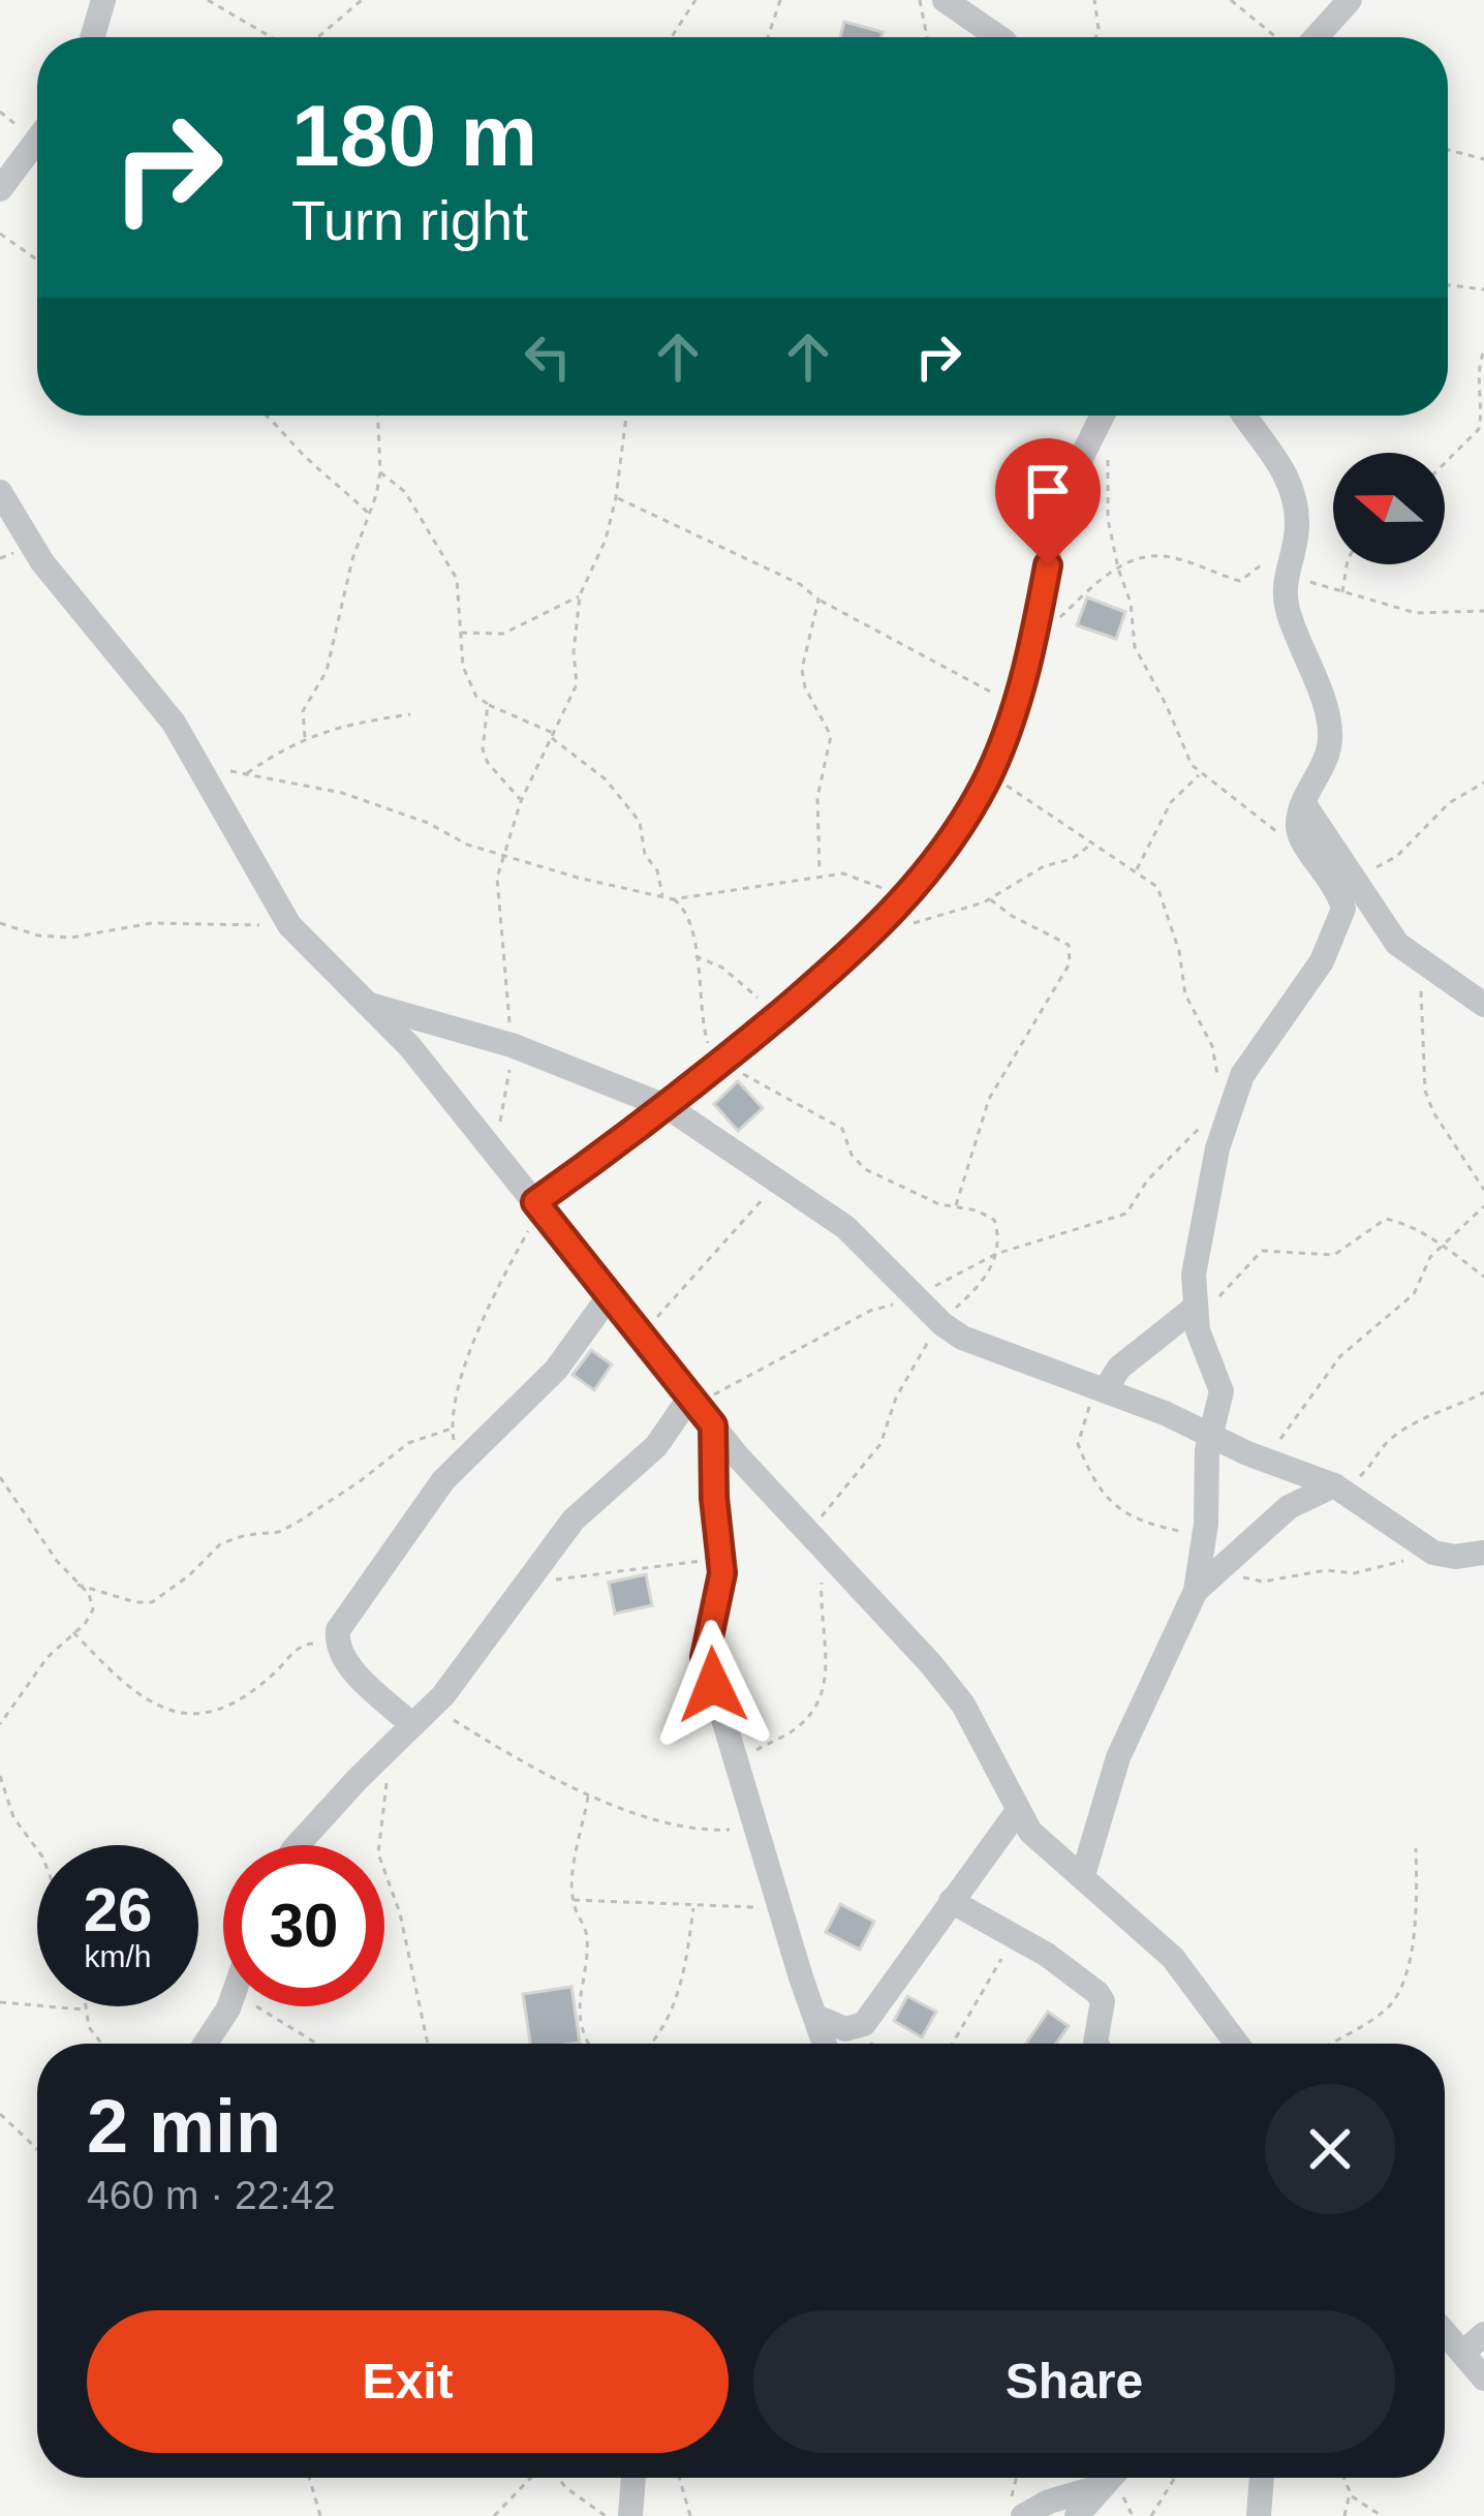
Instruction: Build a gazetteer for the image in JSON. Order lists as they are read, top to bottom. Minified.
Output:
{"north":"left","page":{"turn":["180 m","Turn right"],"speed":"26 km/h","limit":"30","heading":["2 min","460 m · 22:42"],"buttons":["Exit","Share"]}}
